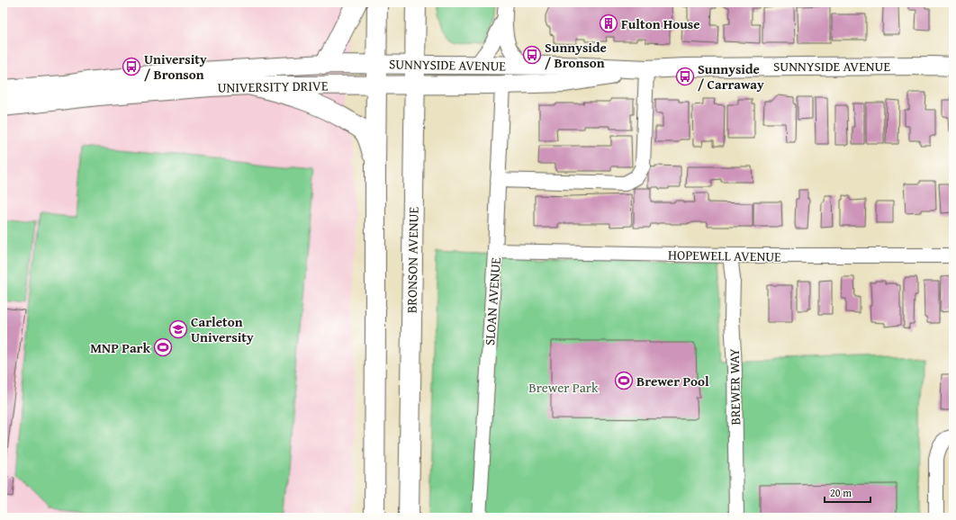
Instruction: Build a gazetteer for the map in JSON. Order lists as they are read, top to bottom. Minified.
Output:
{"streets":{"main road":["BRONSON AVENUE"],"street":["SUNNYSIDE AVENUE","UNIVERSITY DRIVE","HOPEWELL AVENUE","SLOAN AVENUE","BREWER WAY"]},"crossings":[["SUNNYSIDE AVENUE","UNIVERSITY DRIVE"],["SUNNYSIDE AVENUE","BRONSON AVENUE"],["SUNNYSIDE AVENUE","SLOAN AVENUE"],["UNIVERSITY DRIVE","BRONSON AVENUE"],["HOPEWELL AVENUE","SLOAN AVENUE"],["HOPEWELL AVENUE","BREWER WAY"]],"parks":["Brewer Park"],"places":{"building":["Fulton House"],"bus stop":["Sunnyside / Bronson","University / Bronson","Sunnyside / Carraway"],"school or university":["Carleton University"],"sports":["MNP Park","Brewer Pool"]},"scale_bar":"20 m"}
